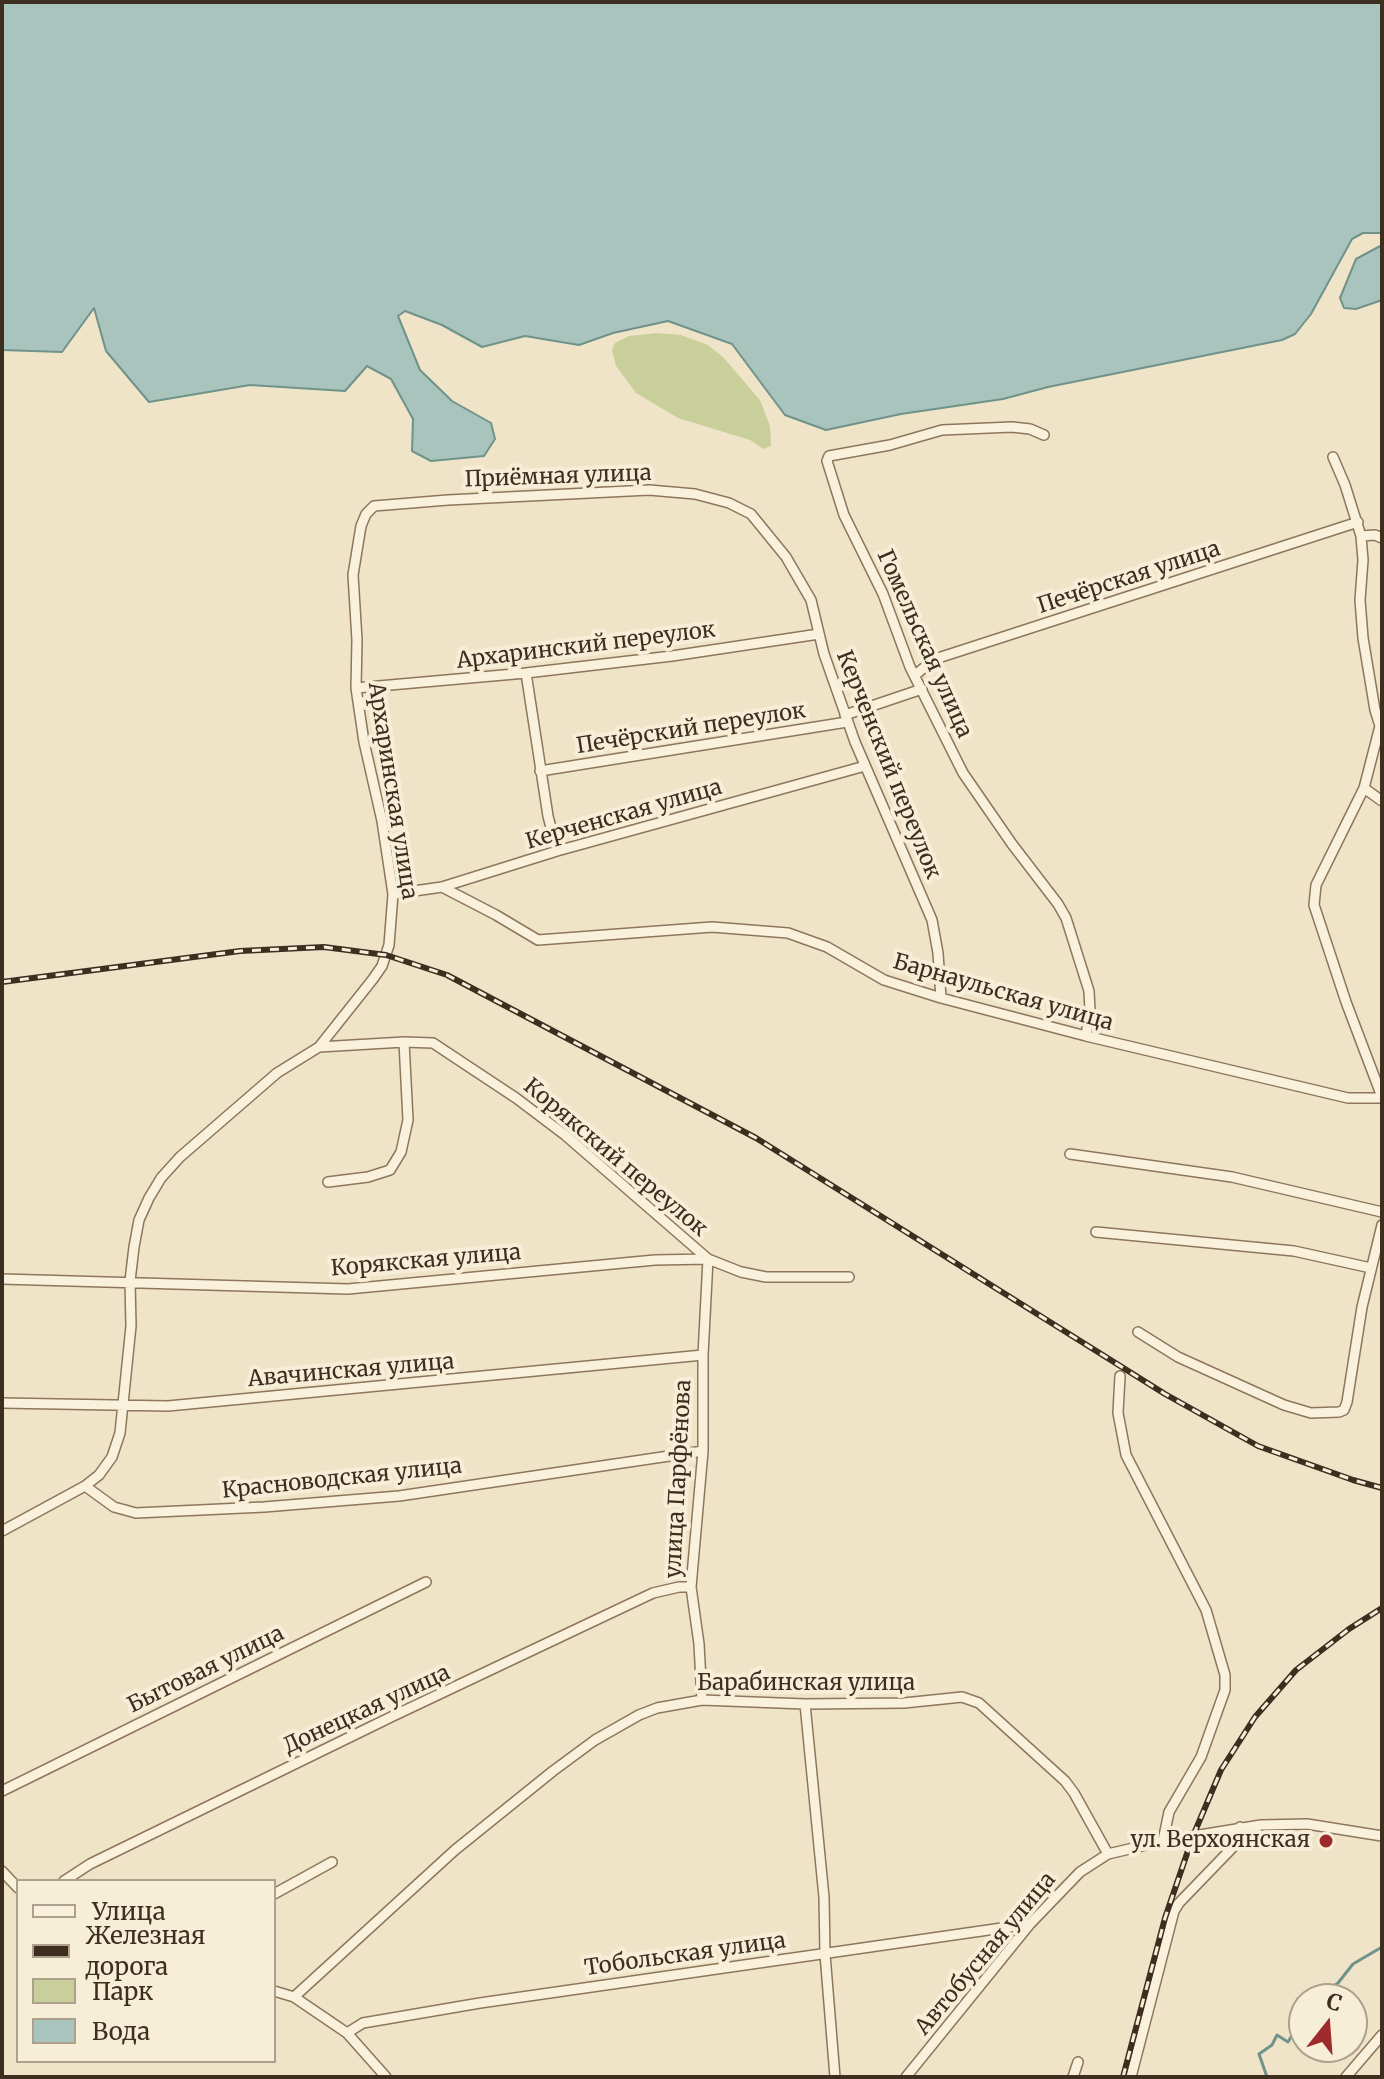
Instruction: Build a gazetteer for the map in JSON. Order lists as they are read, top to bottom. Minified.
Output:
{"streets":{"street":["Приёмная улица","Печёрская улица","Гомельская улица","Архаринский переулок","Печёрский переулок","Керченский переулок","Архаринская улица","Керченская улица","Барнаульская улица","Корякский переулок","Корякская улица","Авачинская улица","Красноводская улица","улица Парфёнова","Бытовая улица","Барабинская улица","Донецкая улица","Автобусная улица","Тобольская улица"]},"crossings":[["Приёмная улица","Керченский переулок"],["Приёмная улица","Архаринская улица"],["Печёрская улица","Гомельская улица"],["Гомельская улица","Печёрский переулок"],["Гомельская улица","Барнаульская улица"],["Архаринский переулок","Керченский переулок"],["Архаринский переулок","Архаринская улица"],["Печёрский переулок","Керченский переулок"],["Керченский переулок","Керченская улица"],["Керченский переулок","Барнаульская улица"],["Архаринская улица","Керченская улица"],["Архаринская улица","Корякский переулок"],["Архаринская улица","Корякская улица"],["Архаринская улица","Авачинская улица"],["Архаринская улица","Красноводская улица"],["Керченская улица","Барнаульская улица"],["Корякский переулок","Корякская улица"],["Корякский переулок","улица Парфёнова"],["Корякская улица","улица Парфёнова"],["Авачинская улица","улица Парфёнова"],["Красноводская улица","улица Парфёнова"],["улица Парфёнова","Барабинская улица"],["улица Парфёнова","Донецкая улица"],["Барабинская улица","Автобусная улица"],["Автобусная улица","Тобольская улица"]],"places":["ул. Верхоянская"],"legend":["Улица","Железная дорога","Парк","Вода"],"north":"top"}
